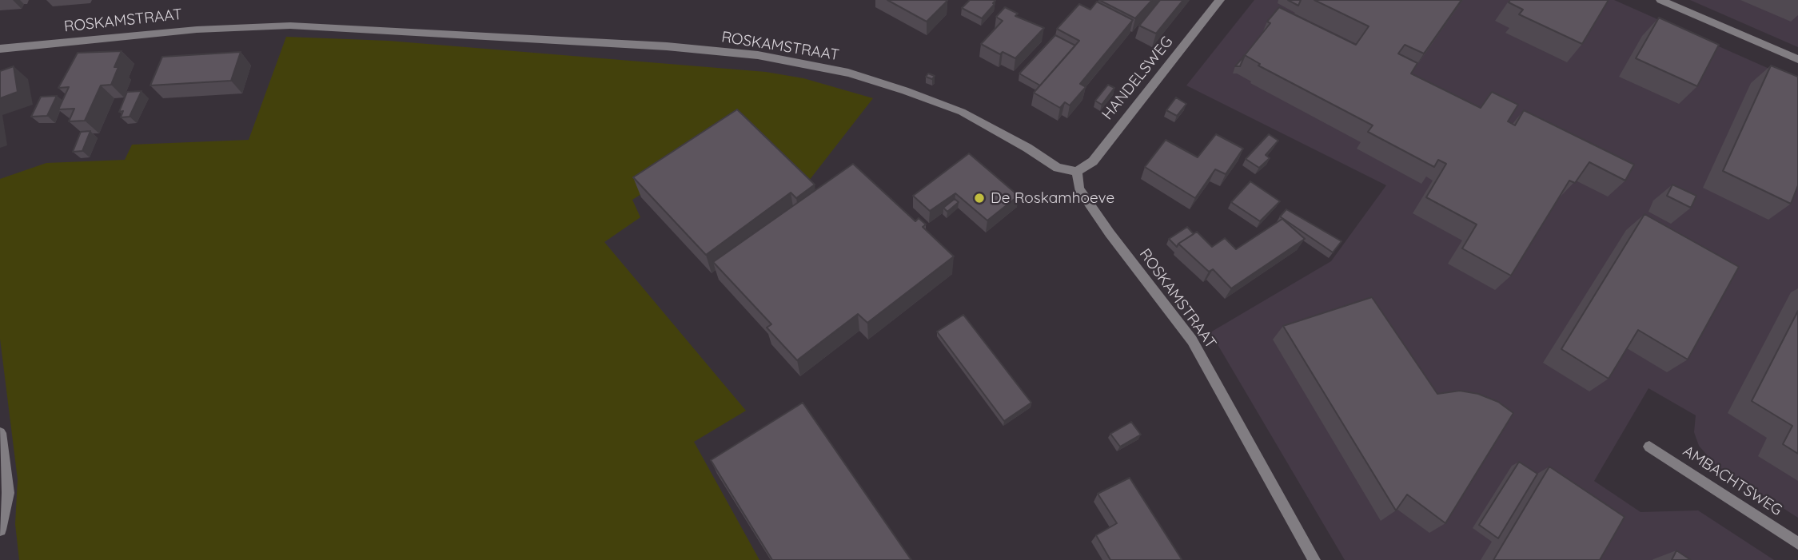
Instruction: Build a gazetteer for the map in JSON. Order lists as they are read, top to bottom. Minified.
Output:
{"streets":{"street":["ROSKAMSTRAAT","HANDELSWEG","AMBACHTSWEG"]},"crossings":[["ROSKAMSTRAAT","HANDELSWEG"]],"places":["De Roskamhoeve"]}
